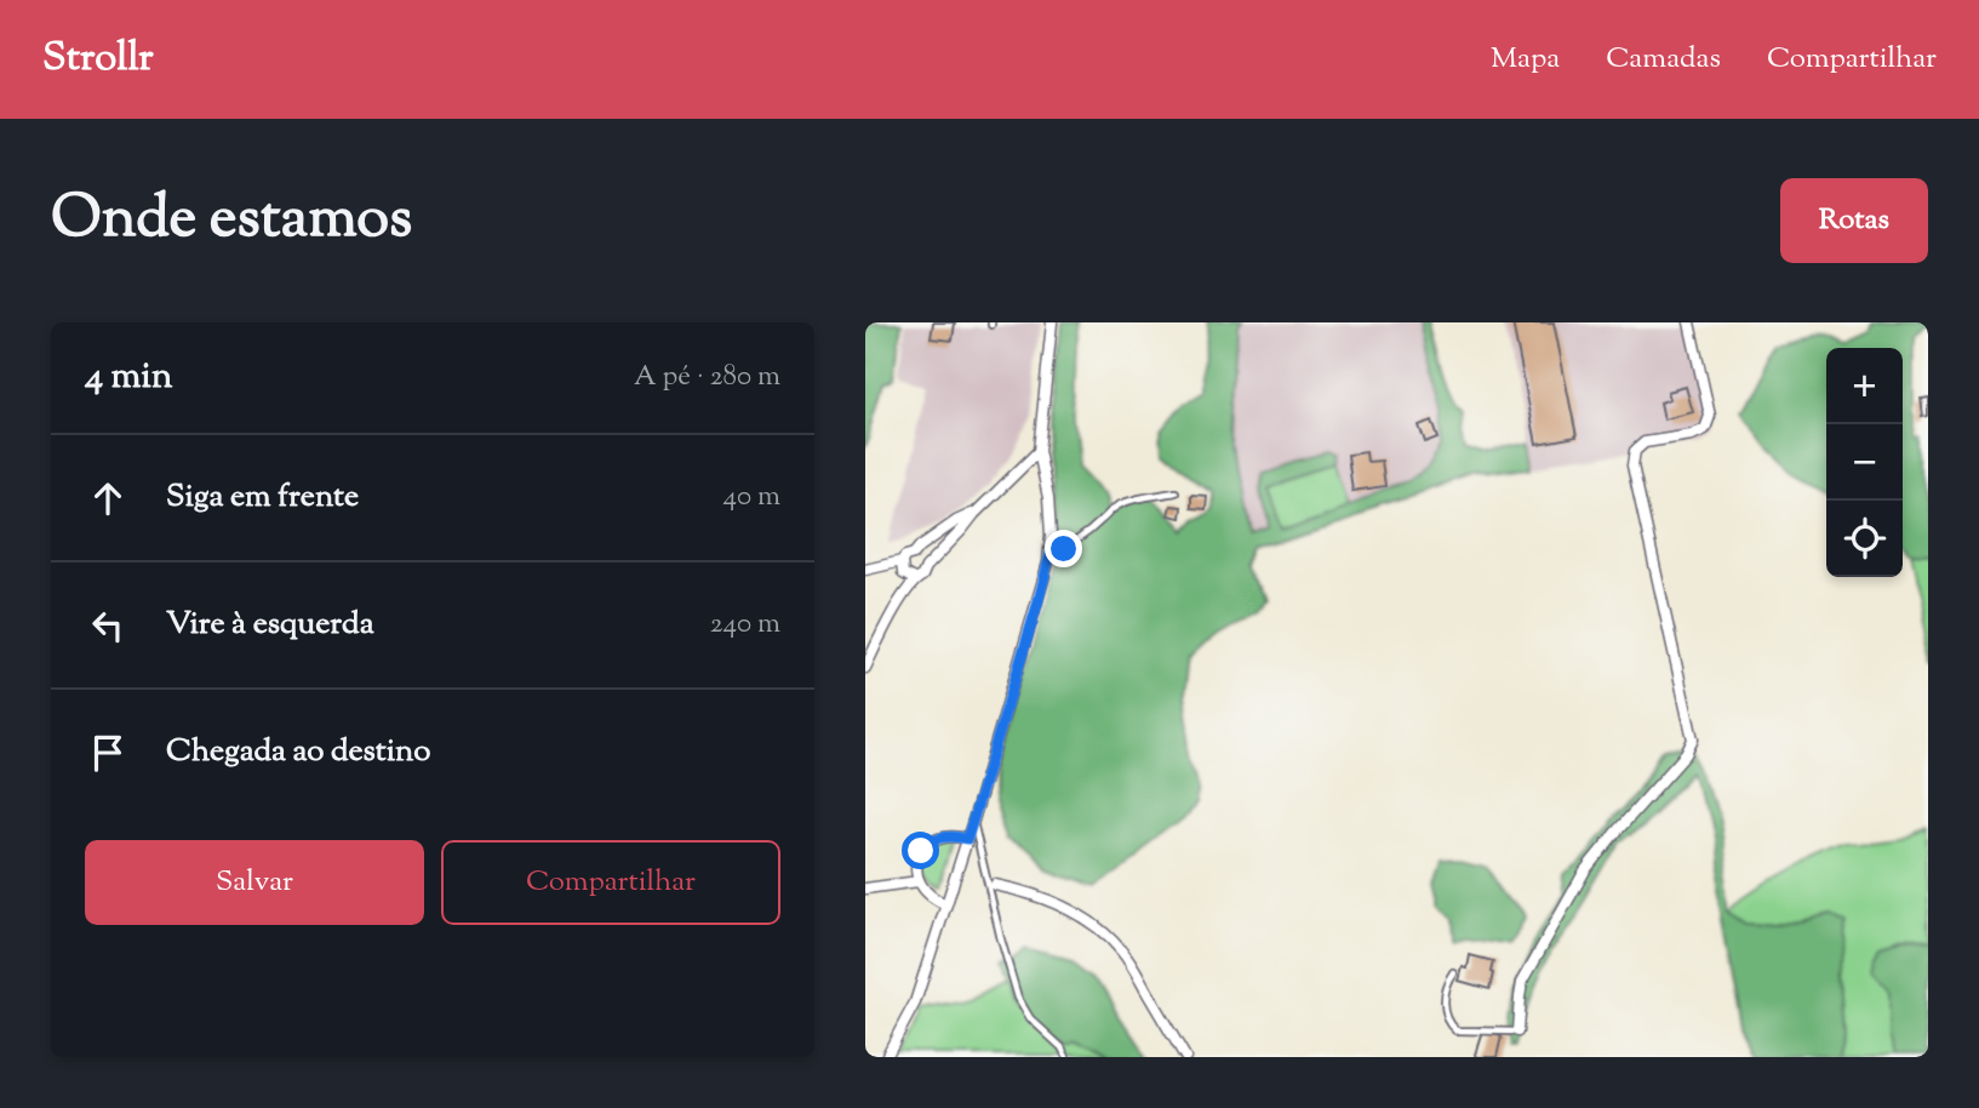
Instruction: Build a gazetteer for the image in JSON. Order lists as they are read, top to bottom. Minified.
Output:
{"page":{"header":"Strollr","nav":["Mapa","Camadas","Compartilhar"],"title":"Onde estamos","buttons":["Rotas",["Salvar","Compartilhar"]],"heading":["4 min","A pé · 280 m"],"map_buttons":["+","−"],"list":[["Siga em frente","40 m"],["Vire à esquerda","240 m"],"Chegada ao destino"]}}
